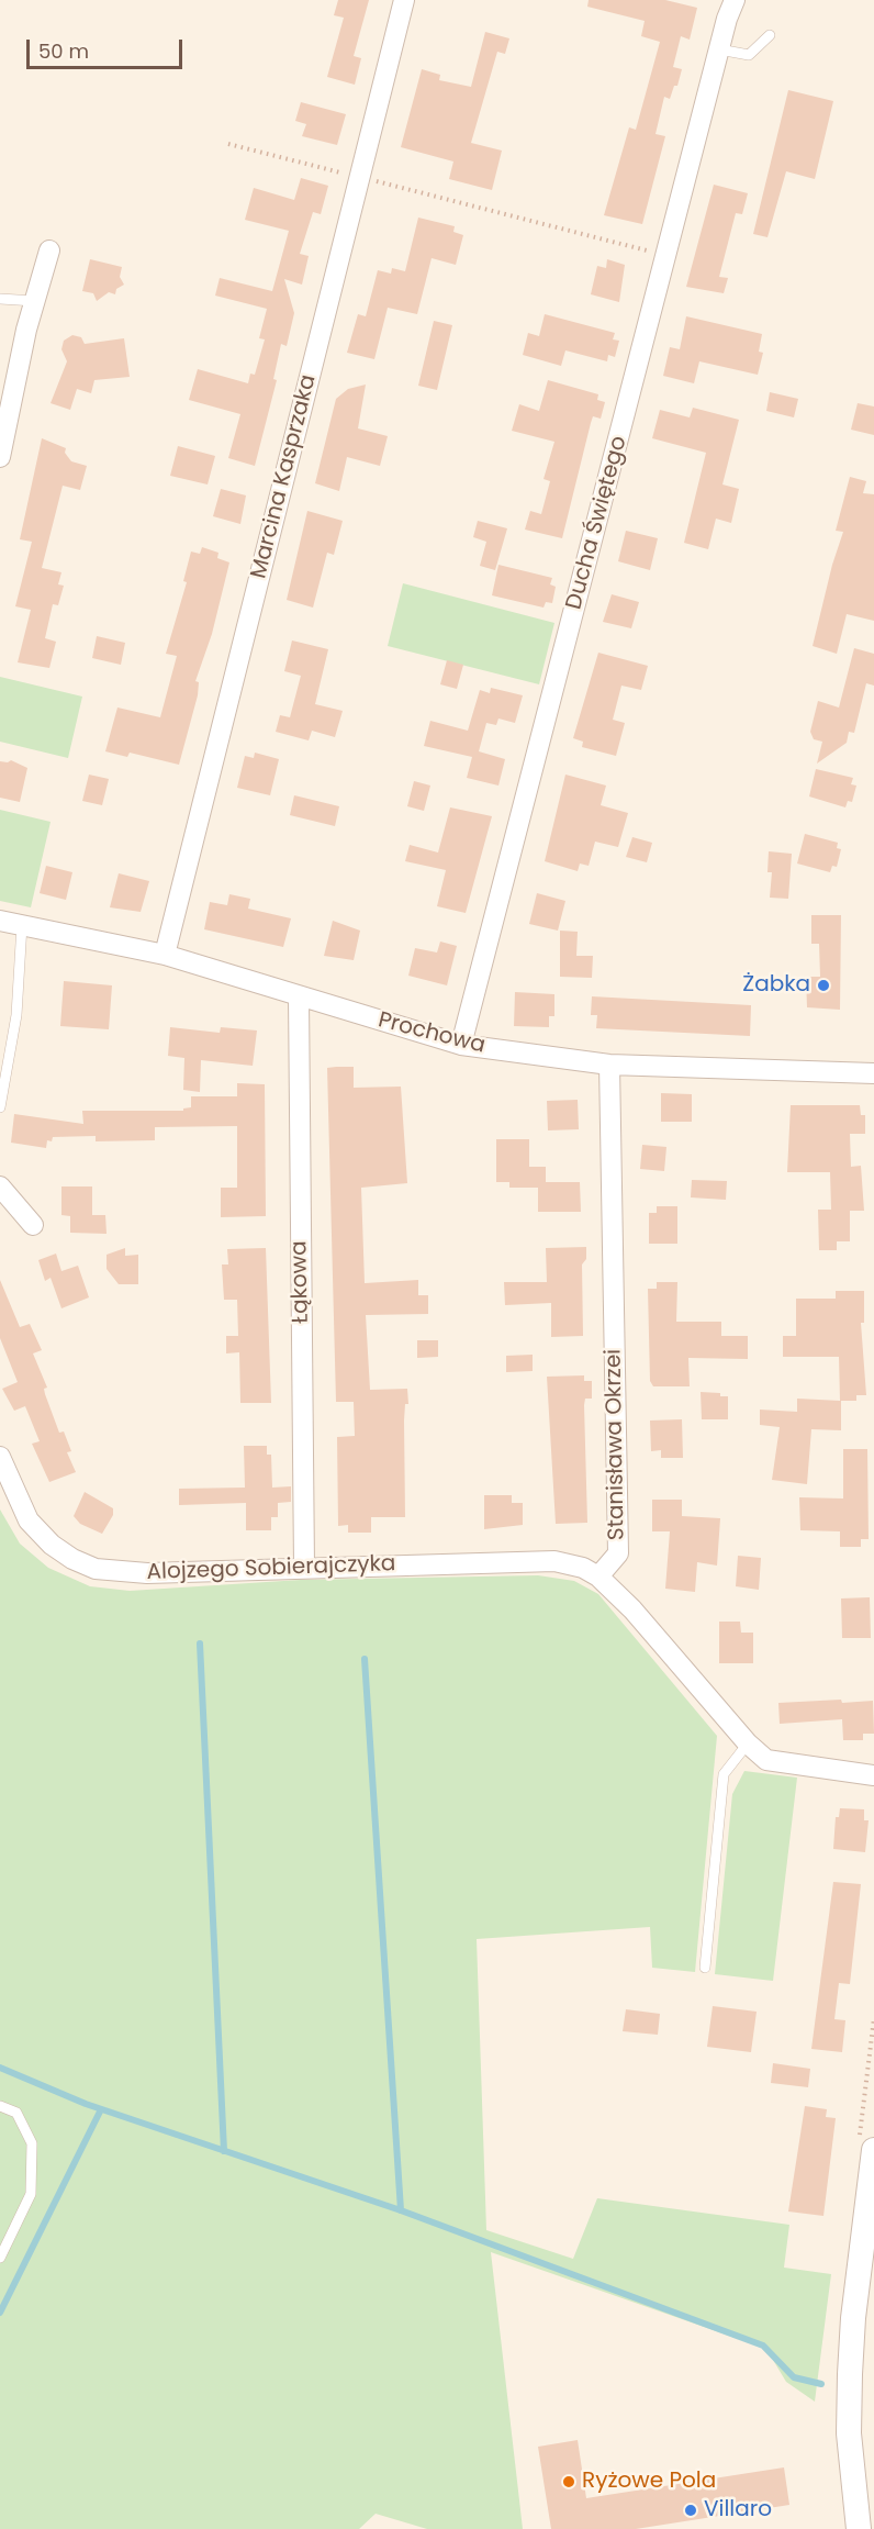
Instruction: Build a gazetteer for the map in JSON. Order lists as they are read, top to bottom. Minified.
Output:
{"streets":{"street":["Marcina Kasprzaka","Ducha Świętego","Prochowa","Łąkowa","Stanisława Okrzei","Alojzego Sobierajczyka"]},"crossings":[["Marcina Kasprzaka","Prochowa"],["Ducha Świętego","Prochowa"],["Prochowa","Łąkowa"],["Prochowa","Stanisława Okrzei"],["Łąkowa","Alojzego Sobierajczyka"],["Stanisława Okrzei","Alojzego Sobierajczyka"]],"places":["Żabka","Ryżowe Pola","Villaro"],"scale_bar":"50 m"}
